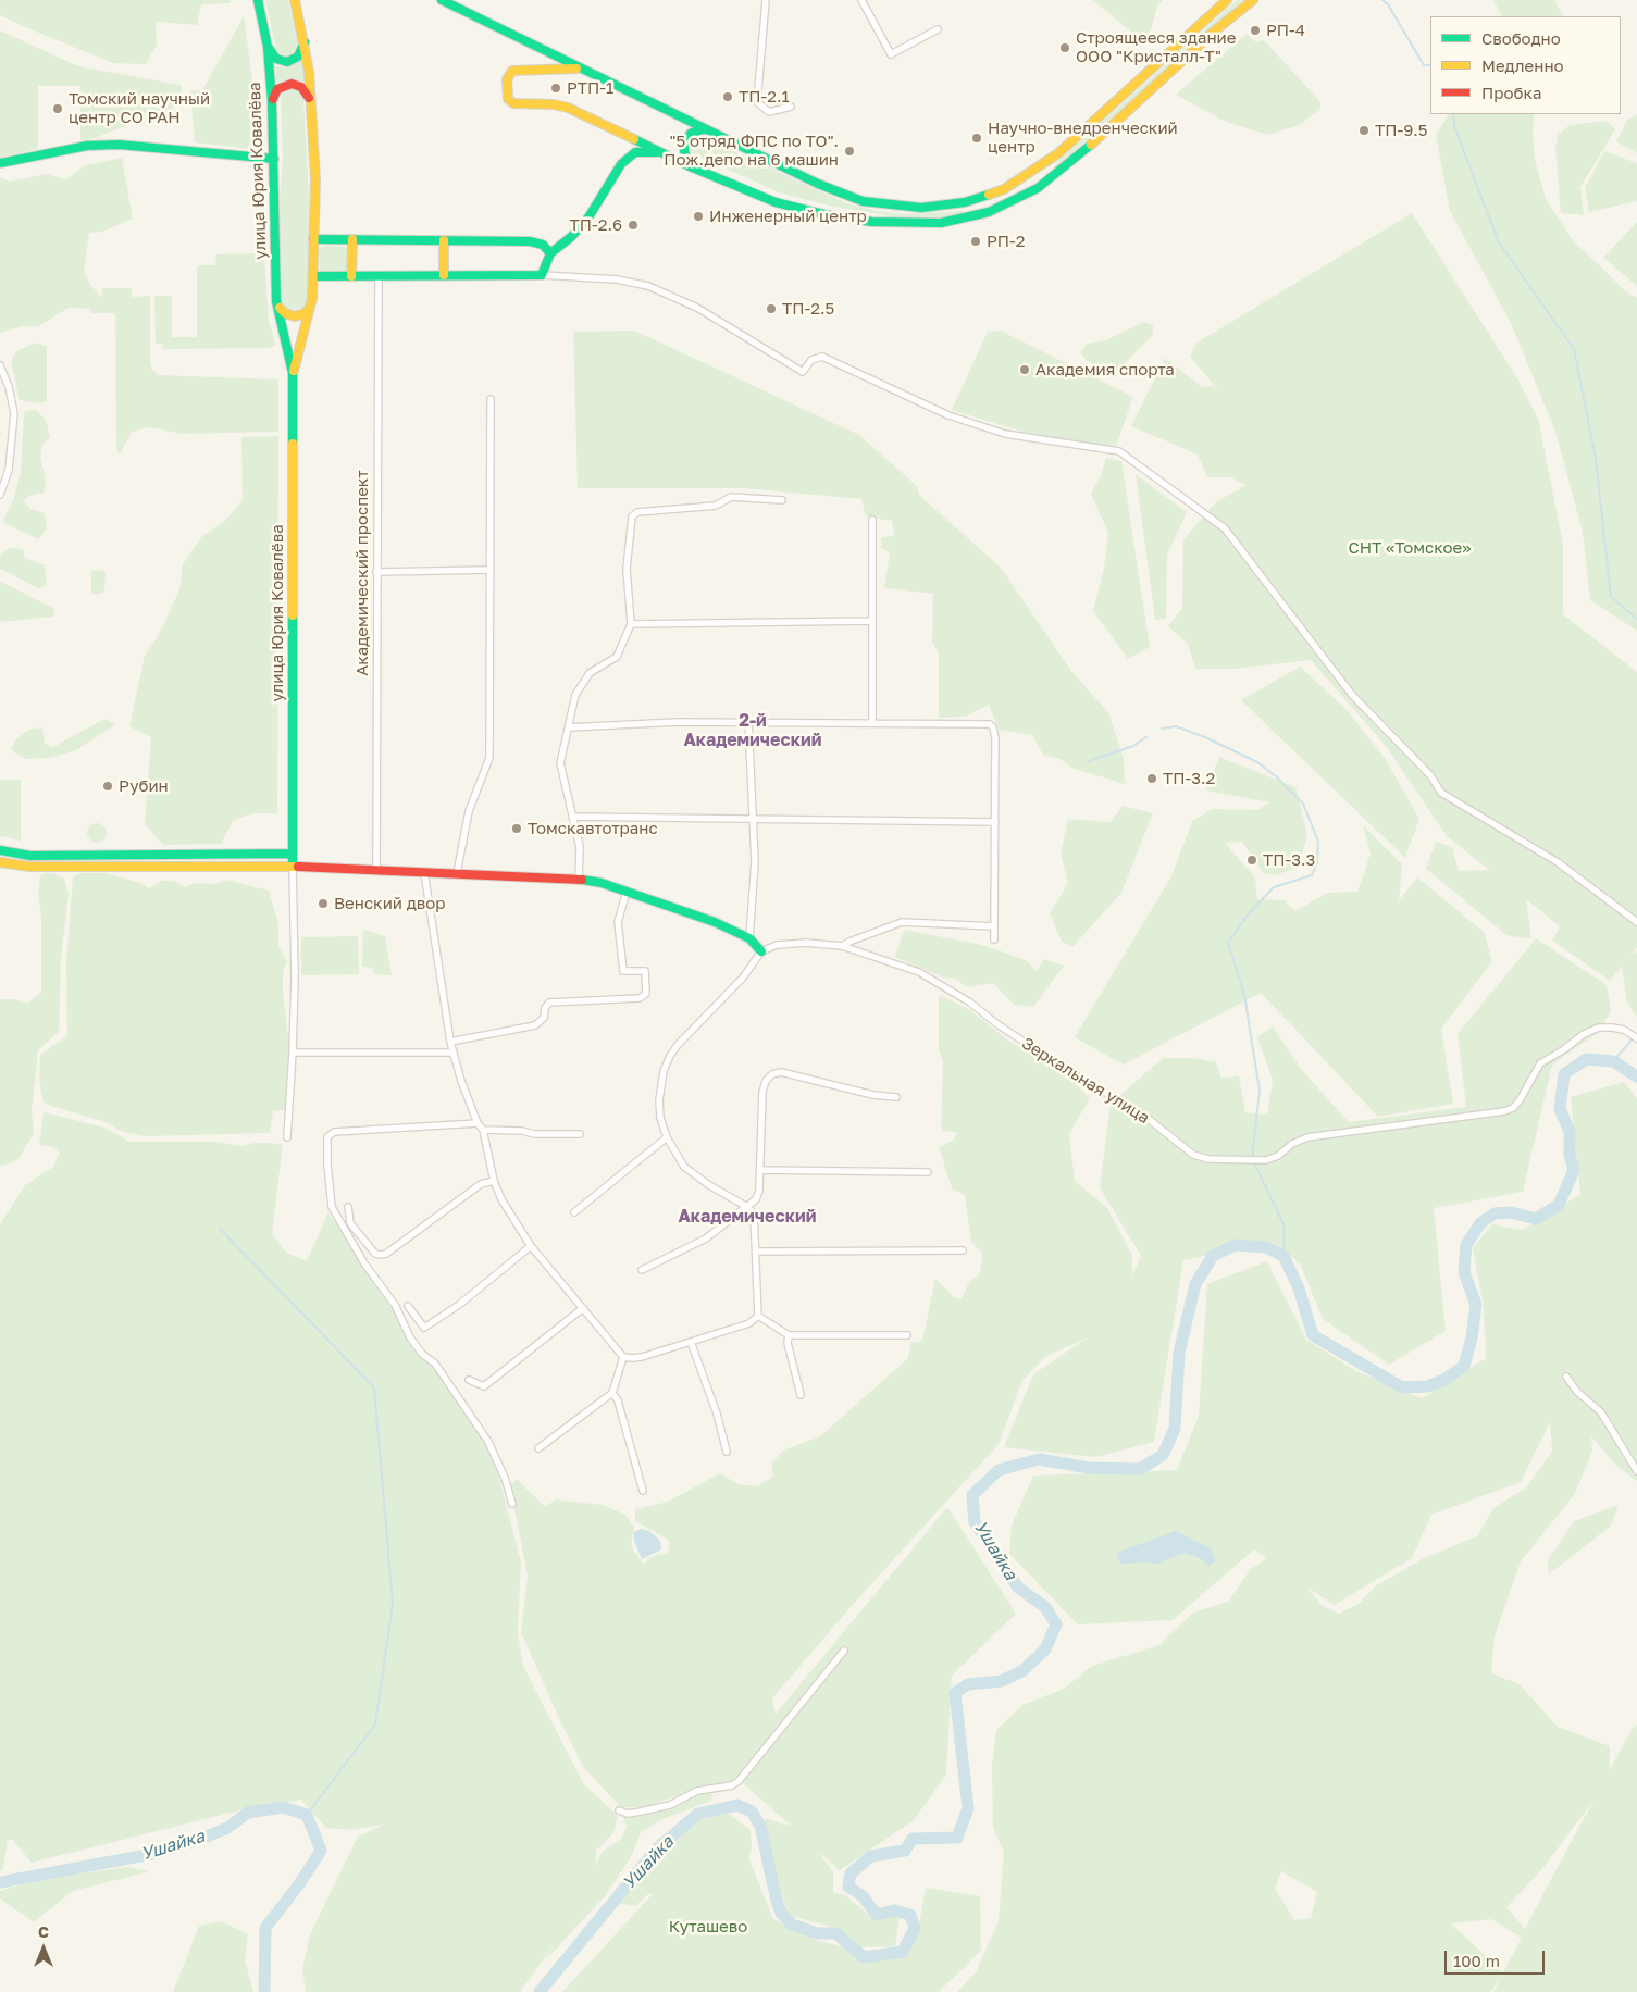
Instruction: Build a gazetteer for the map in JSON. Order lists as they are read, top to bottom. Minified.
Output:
{"streets":{"street":["улица Юрия Ковалёва","Академический проспект","Зеркальная улица"]},"districts":["2-й Академический","Академический"],"water":["Ушайка"],"parks":["СНТ «Томское»","Куташево"],"places":["РП-4","Строящееся здание ООО \"Кристалл-Т\"","РТП-1","ТП-2.1","Томский научный центр СО РАН","ТП-9.5","Научно-внедренческий центр","\"5 отряд ФПС по ТО\". Пож.депо на 6 машин","Инженерный центр","ТП-2.6","РП-2","ТП-2.5","Академия спорта","ТП-3.2","Рубин","Томскавтотранс","ТП-3.3","Венский двор"],"legend":["Свободно","Медленно","Пробка"],"scale_bar":"100 m","north":"top"}
